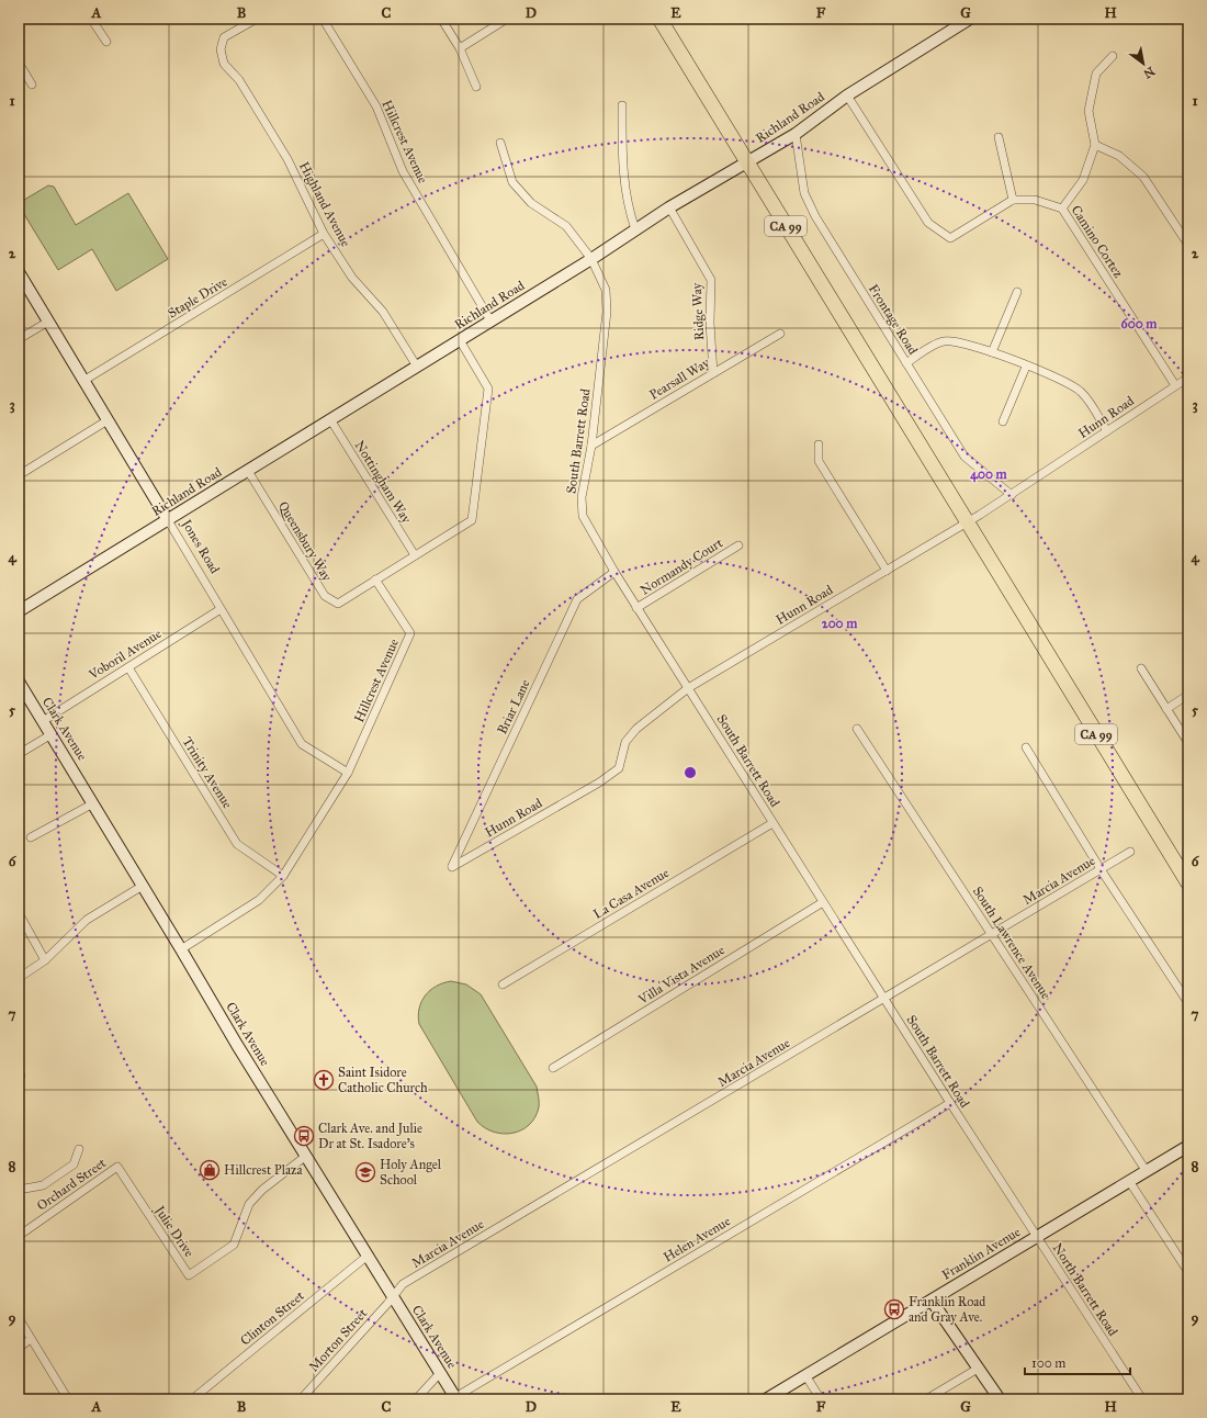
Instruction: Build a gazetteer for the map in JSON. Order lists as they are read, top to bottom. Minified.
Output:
{"streets":{"highway":["CA 99"],"street":["Richland Road","Hillcrest Avenue","Highland Avenue","Camino Cortez","Staple Drive","Ridge Way","Frontage Road","Pearsall Way","Hunn Road","South Barrett Road","Nottingham Way","Queensbury Way","Jones Road","Normandy Court","Voboril Avenue","Briar Lane","Clark Avenue","Trinity Avenue","Marcia Avenue","La Casa Avenue","South Lawrence Avenue","Villa Vista Avenue","Orchard Street","Julie Drive","Helen Avenue","Franklin Avenue","North Barrett Road","Clinton Street","Morton Street"]},"crossings":[["Richland Road","Hillcrest Avenue"],["Richland Road","Highland Avenue"],["Richland Road","CA 99"],["Richland Road","Ridge Way"],["Richland Road","Frontage Road"],["Richland Road","South Barrett Road"],["Richland Road","Nottingham Way"],["Richland Road","Queensbury Way"],["Richland Road","Jones Road"],["Hillcrest Avenue","Queensbury Way"],["Hillcrest Avenue","Jones Road"],["Hillcrest Avenue","Clark Avenue"],["Hillcrest Avenue","Trinity Avenue"],["Highland Avenue","Staple Drive"],["CA 99","Hunn Road"],["Camino Cortez","Hunn Road"],["Staple Drive","Jones Road"],["Ridge Way","Pearsall Way"],["Frontage Road","Hunn Road"],["Pearsall Way","South Barrett Road"],["Hunn Road","South Barrett Road"],["Hunn Road","Briar Lane"],["South Barrett Road","Normandy Court"],["South Barrett Road","Briar Lane"],["South Barrett Road","Marcia Avenue"],["South Barrett Road","La Casa Avenue"],["South Barrett Road","Villa Vista Avenue"],["South Barrett Road","Helen Avenue"],["South Barrett Road","Franklin Avenue"],["South Barrett Road","North Barrett Road"],["Jones Road","Voboril Avenue"],["Voboril Avenue","Clark Avenue"],["Voboril Avenue","Trinity Avenue"],["Clark Avenue","Marcia Avenue"],["Clark Avenue","Julie Drive"],["Clark Avenue","Helen Avenue"],["Clark Avenue","Clinton Street"],["Clark Avenue","Morton Street"],["Marcia Avenue","South Lawrence Avenue"],["Marcia Avenue","Morton Street"],["South Lawrence Avenue","Franklin Avenue"],["Orchard Street","Julie Drive"],["Franklin Avenue","North Barrett Road"]],"places":{"church":["Saint Isidore Catholic Church"],"bus stop":["Clark Ave. and Julie Dr at St. Isadore's","Franklin Road and Gray Ave."],"shop":["Hillcrest Plaza"],"school or university":["Holy Angel School"]},"scale_bar":"100 m","north":"bottom right","grid":{"columns":["A","B","C","D","E","F","G","H"],"rows":["1","2","3","4","5","6","7","8","9"]},"rings":["600 m","400 m","200 m"]}
